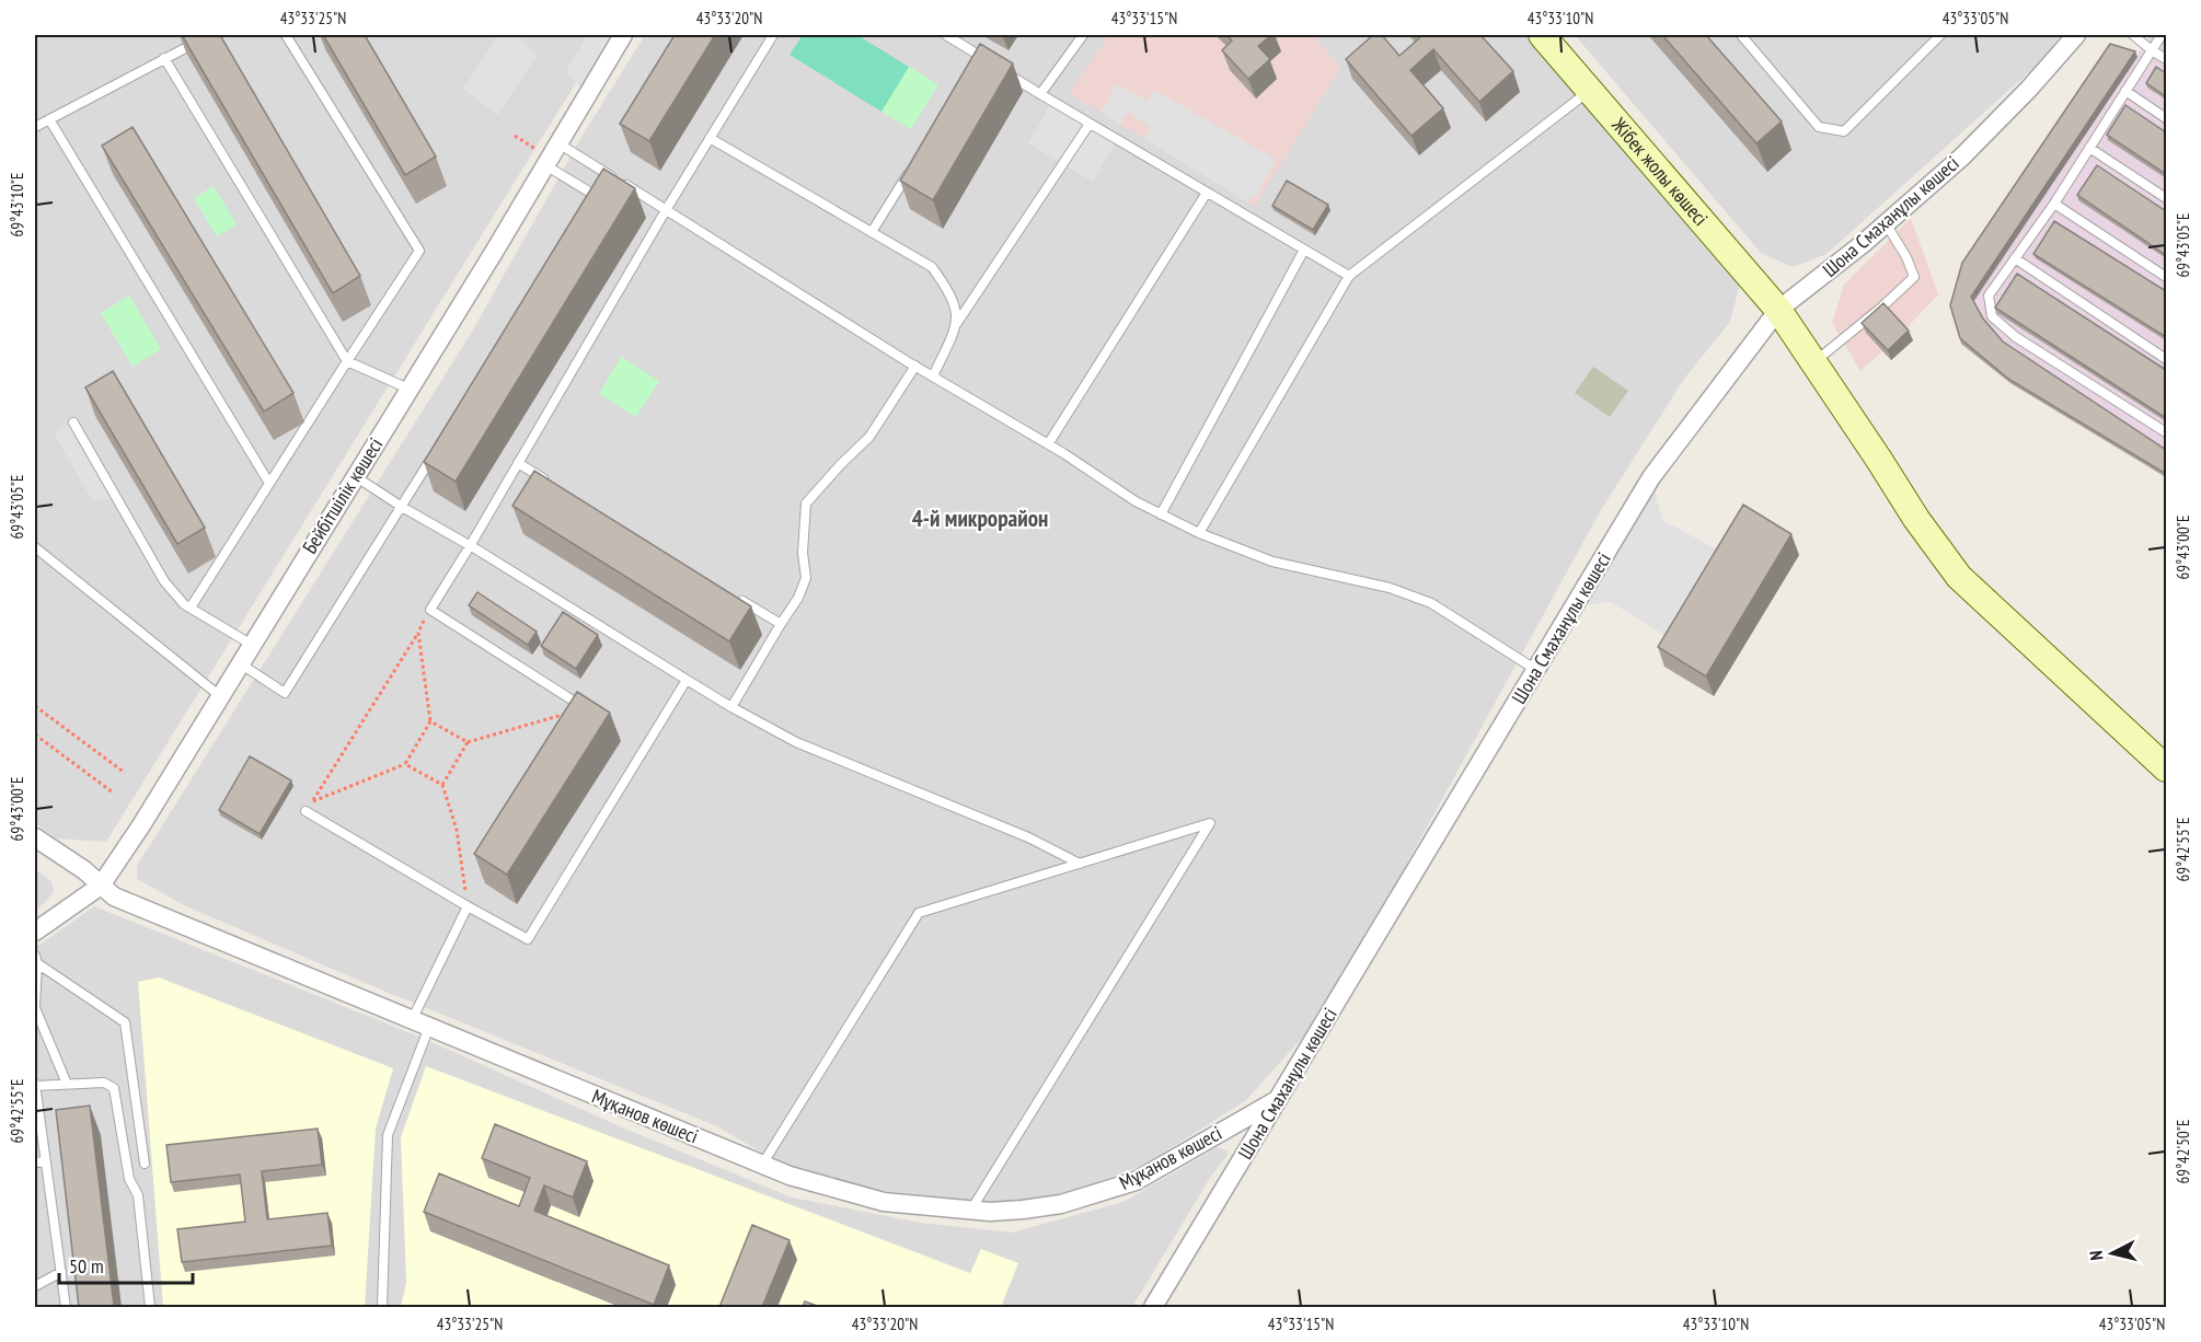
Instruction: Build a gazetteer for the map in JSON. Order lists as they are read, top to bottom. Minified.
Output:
{"streets":{"main road":["Жібек жолы көшесі"],"street":["Шона Смаханұлы көшесі","Бейбітшілік көшесі","Мұқанов көшесі"]},"crossings":[["Жібек жолы көшесі","Шона Смаханұлы көшесі"],["Шона Смаханұлы көшесі","Мұқанов көшесі"],["Бейбітшілік көшесі","Мұқанов көшесі"]],"districts":["4-й микрорайон"],"scale_bar":"50 m","north":"left","coordinates":["43°33'25\"N","43°33'20\"N","43°33'15\"N","43°33'10\"N","43°33'05\"N","69°43'10\"E","69°43'05\"E","69°43'00\"E","69°42'55\"E","69°42'50\"E"]}
